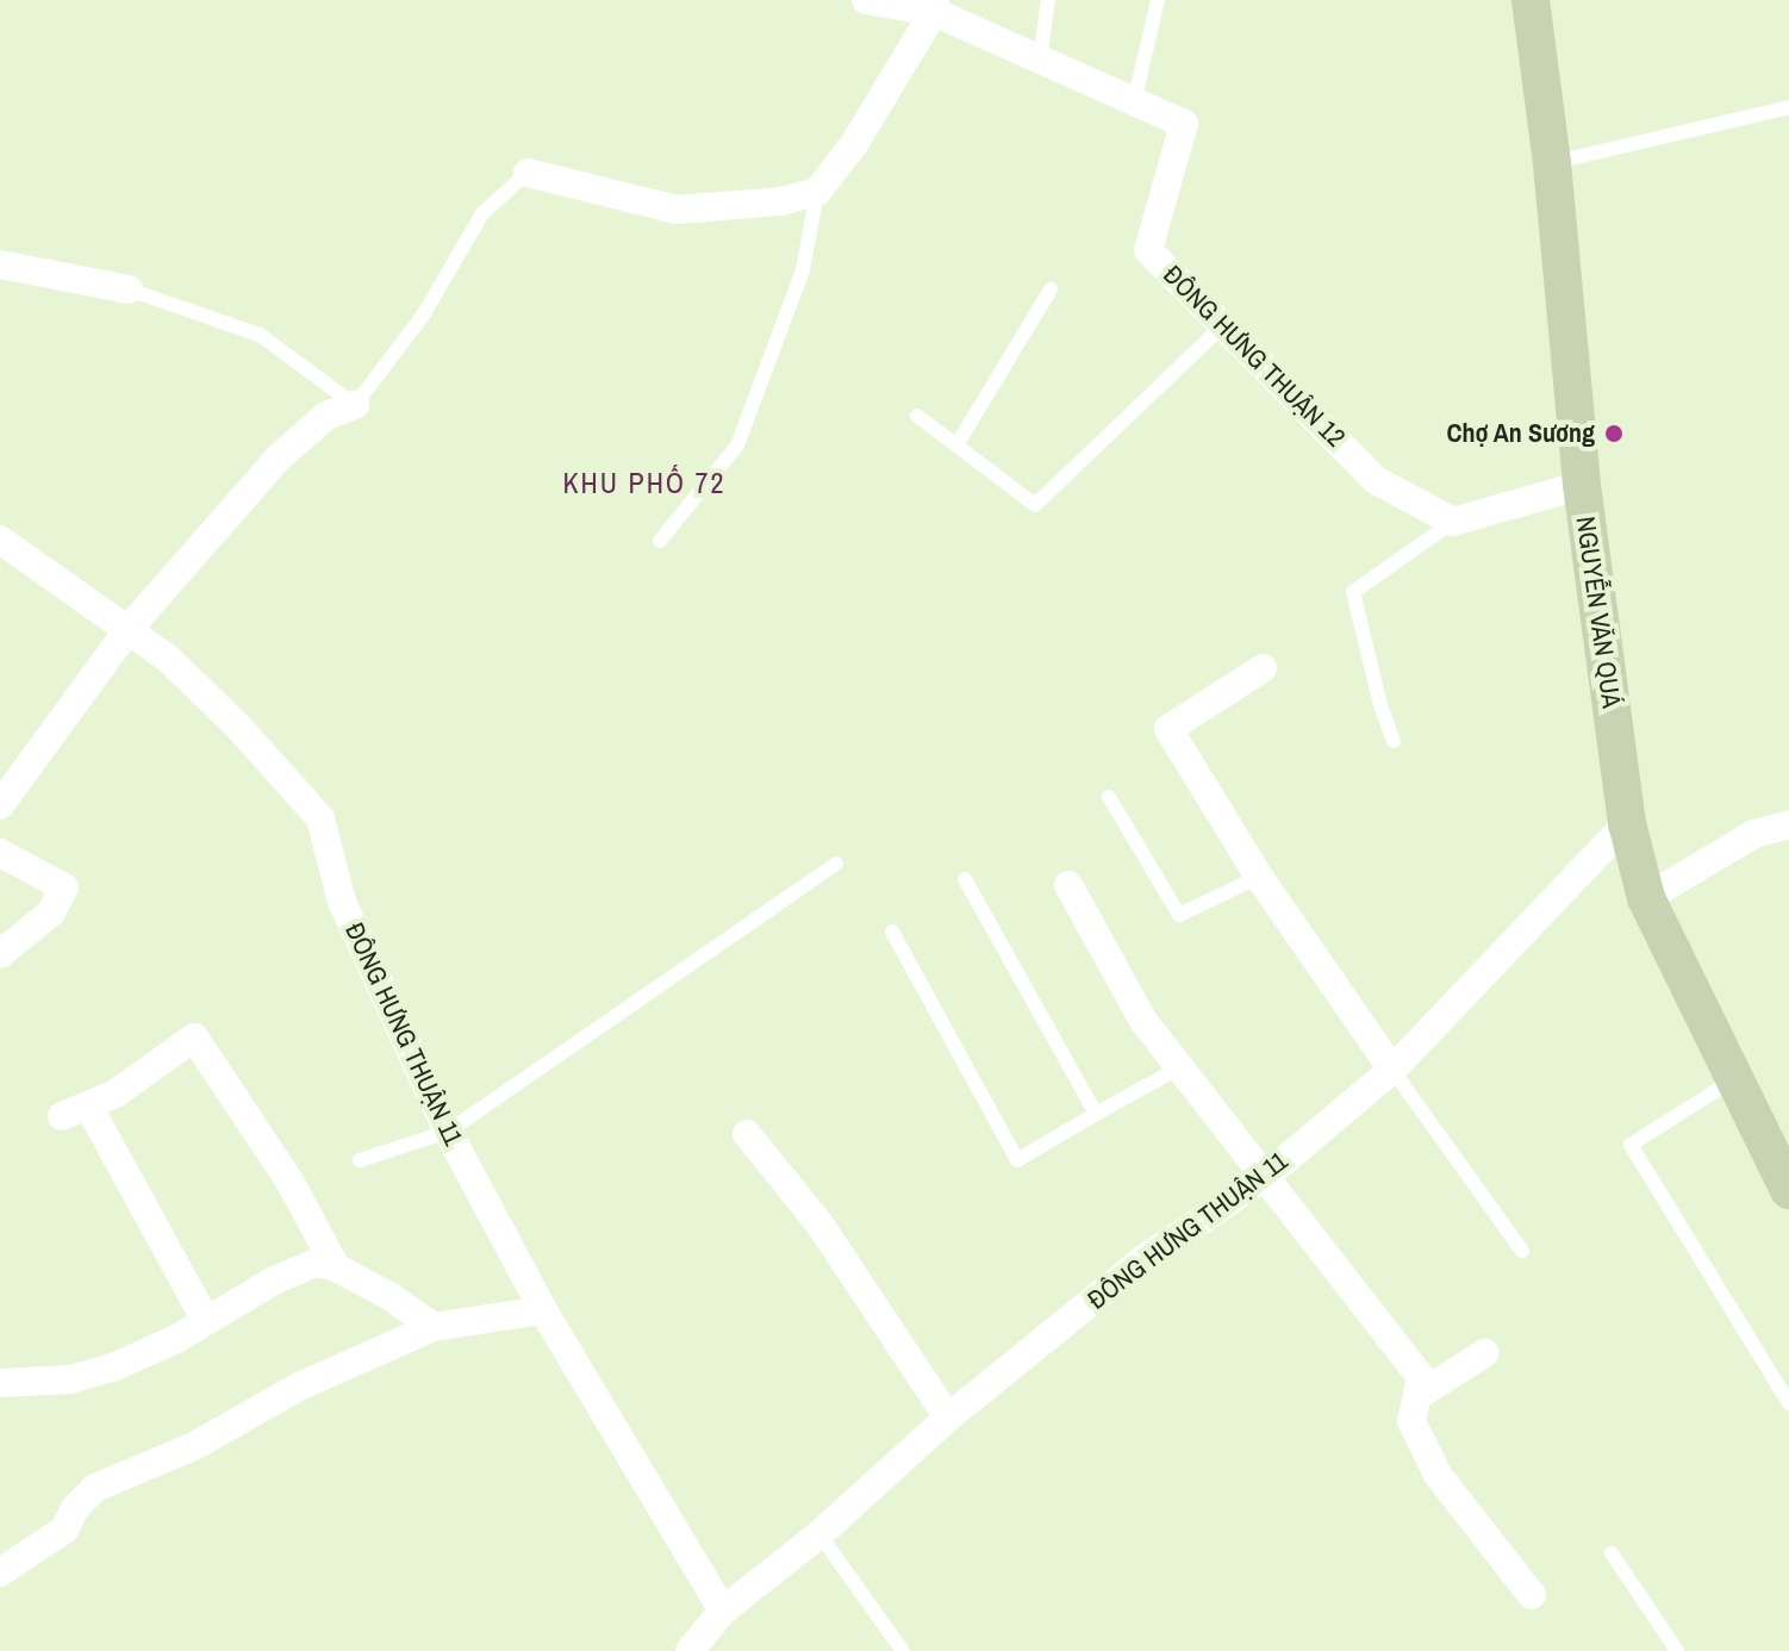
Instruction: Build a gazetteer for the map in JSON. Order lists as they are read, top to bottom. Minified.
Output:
{"streets":{"main road":["NGUYỄN VĂN QUÁ"],"street":["ĐÔNG HƯNG THUẬN 12","ĐÔNG HƯNG THUẬN 11"]},"crossings":[["NGUYỄN VĂN QUÁ","ĐÔNG HƯNG THUẬN 11"]],"districts":["KHU PHỐ 72"],"places":["Chợ An Sương"]}
